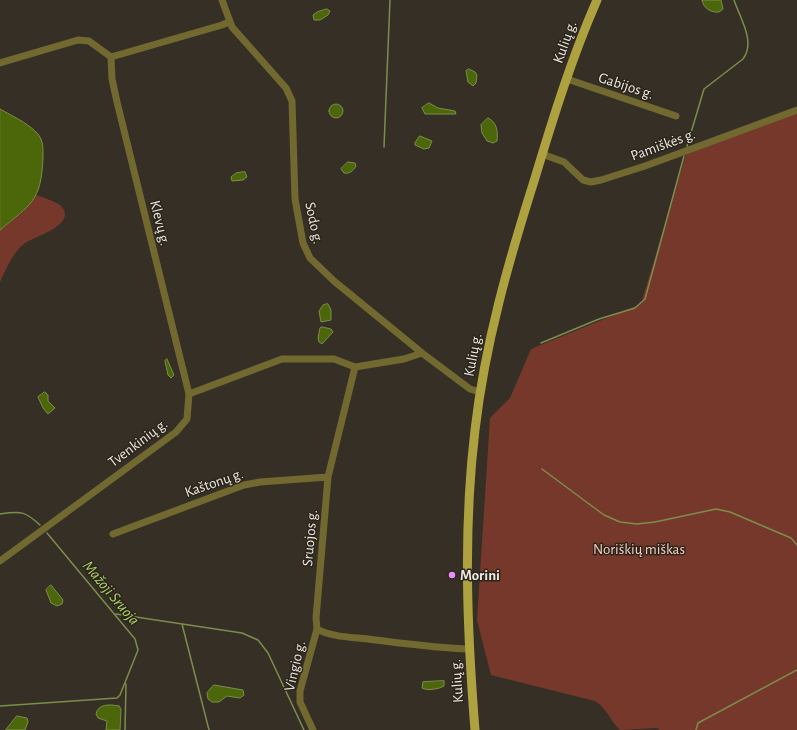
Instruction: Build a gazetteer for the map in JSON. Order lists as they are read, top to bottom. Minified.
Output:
{"streets":{"main road":["Kulių g."],"street":["Gabijos g.","Pamiškės g.","Klevų g.","Sodo g.","Tvenkinių g.","Kaštonų g.","Sruojos g.","Vingio g."]},"crossings":[["Kulių g.","Gabijos g."],["Kulių g.","Pamiškės g."],["Kulių g.","Sodo g."],["Klevų g.","Tvenkinių g."],["Kaštonų g.","Sruojos g."],["Sruojos g.","Vingio g."]],"water":["Mažoji Sruoja"],"parks":["Noriškių miškas"],"places":["Morini"]}
